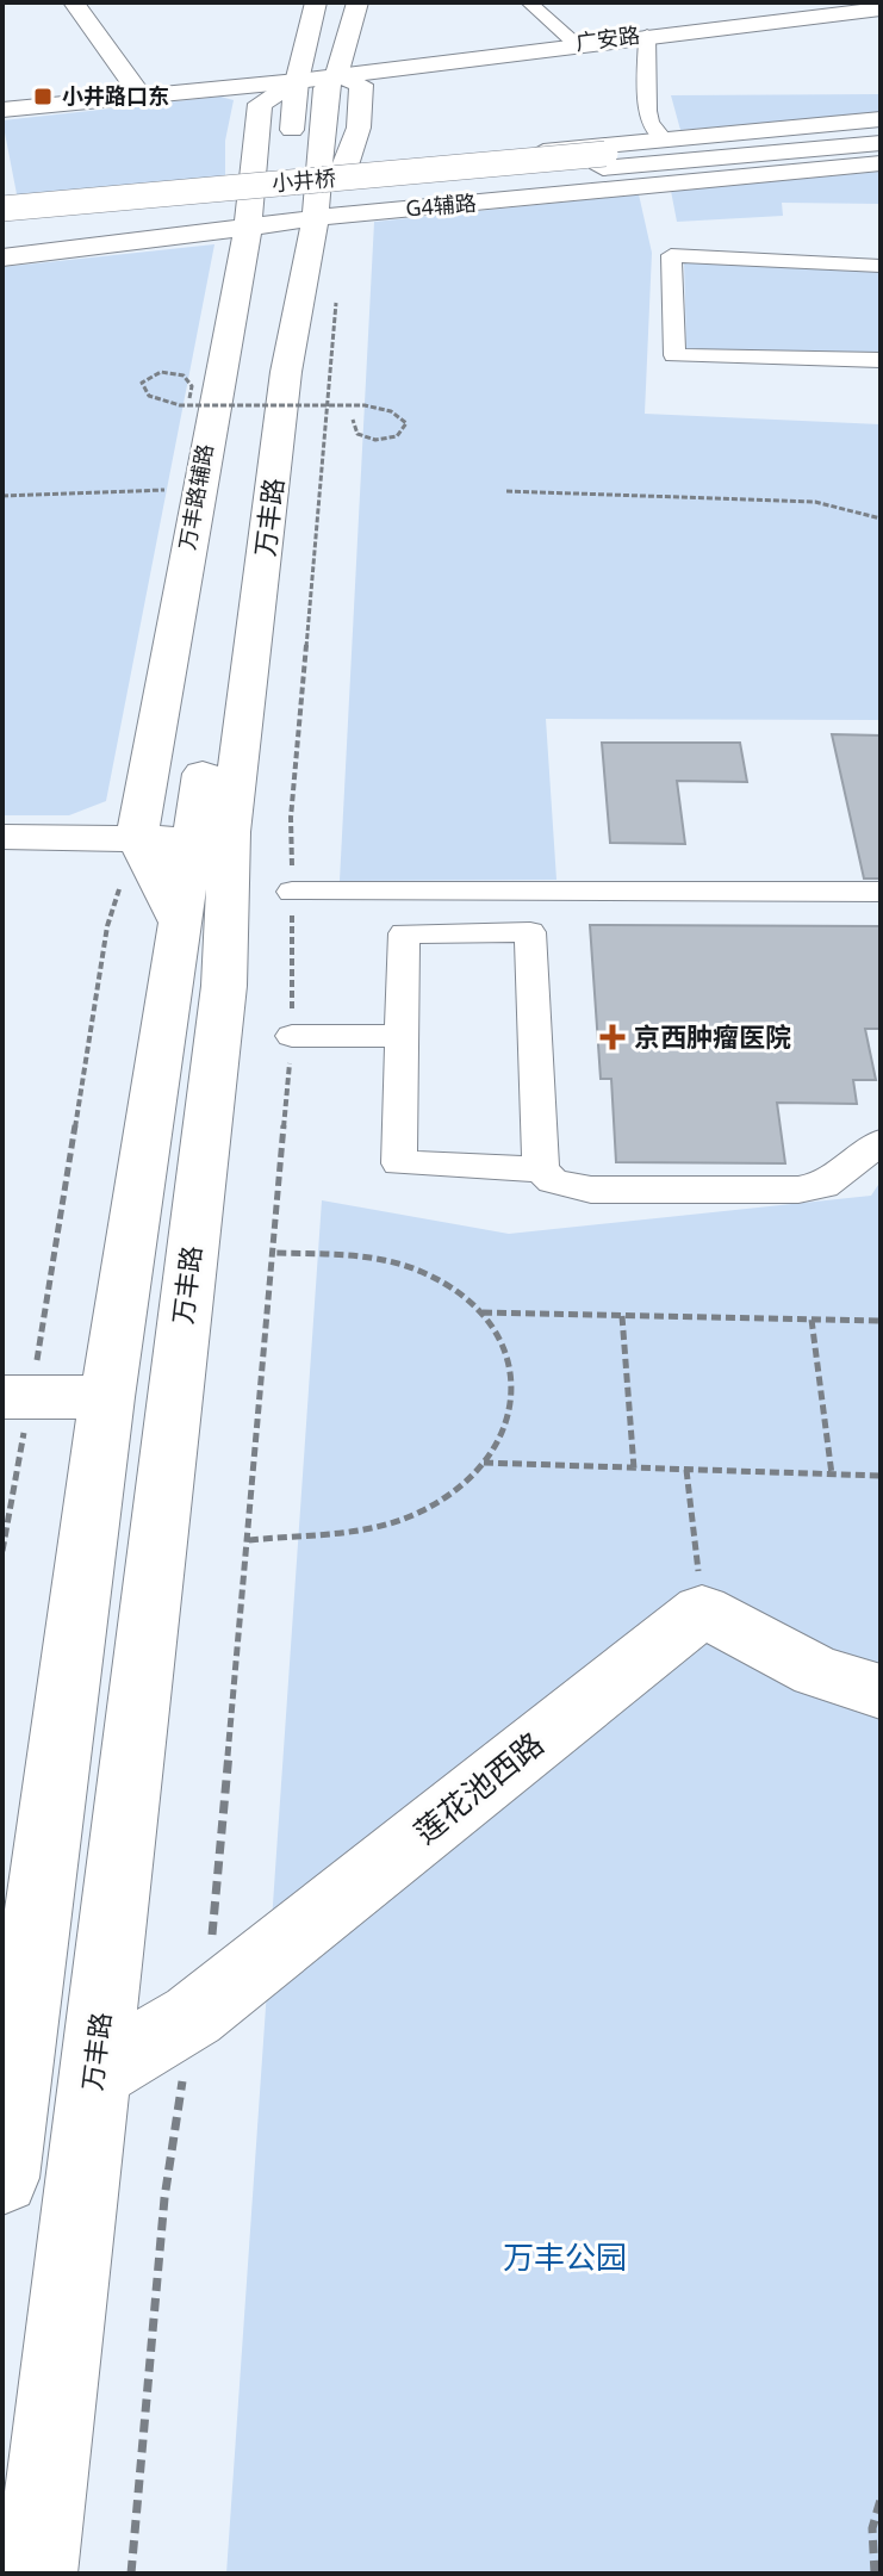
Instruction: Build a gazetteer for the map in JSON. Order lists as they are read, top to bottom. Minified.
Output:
{"streets":{"main road":["广安路","小井桥","G4辅路","万丰路辅路","万丰路","莲花池西路"]},"crossings":[["广安路","万丰路辅路"],["广安路","万丰路"],["G4辅路","万丰路辅路"],["G4辅路","万丰路"],["万丰路辅路","万丰路"],["万丰路","莲花池西路"]],"parks":["万丰公园"],"places":{"transit":["小井路口东"],"health":["京西肿瘤医院"]}}
